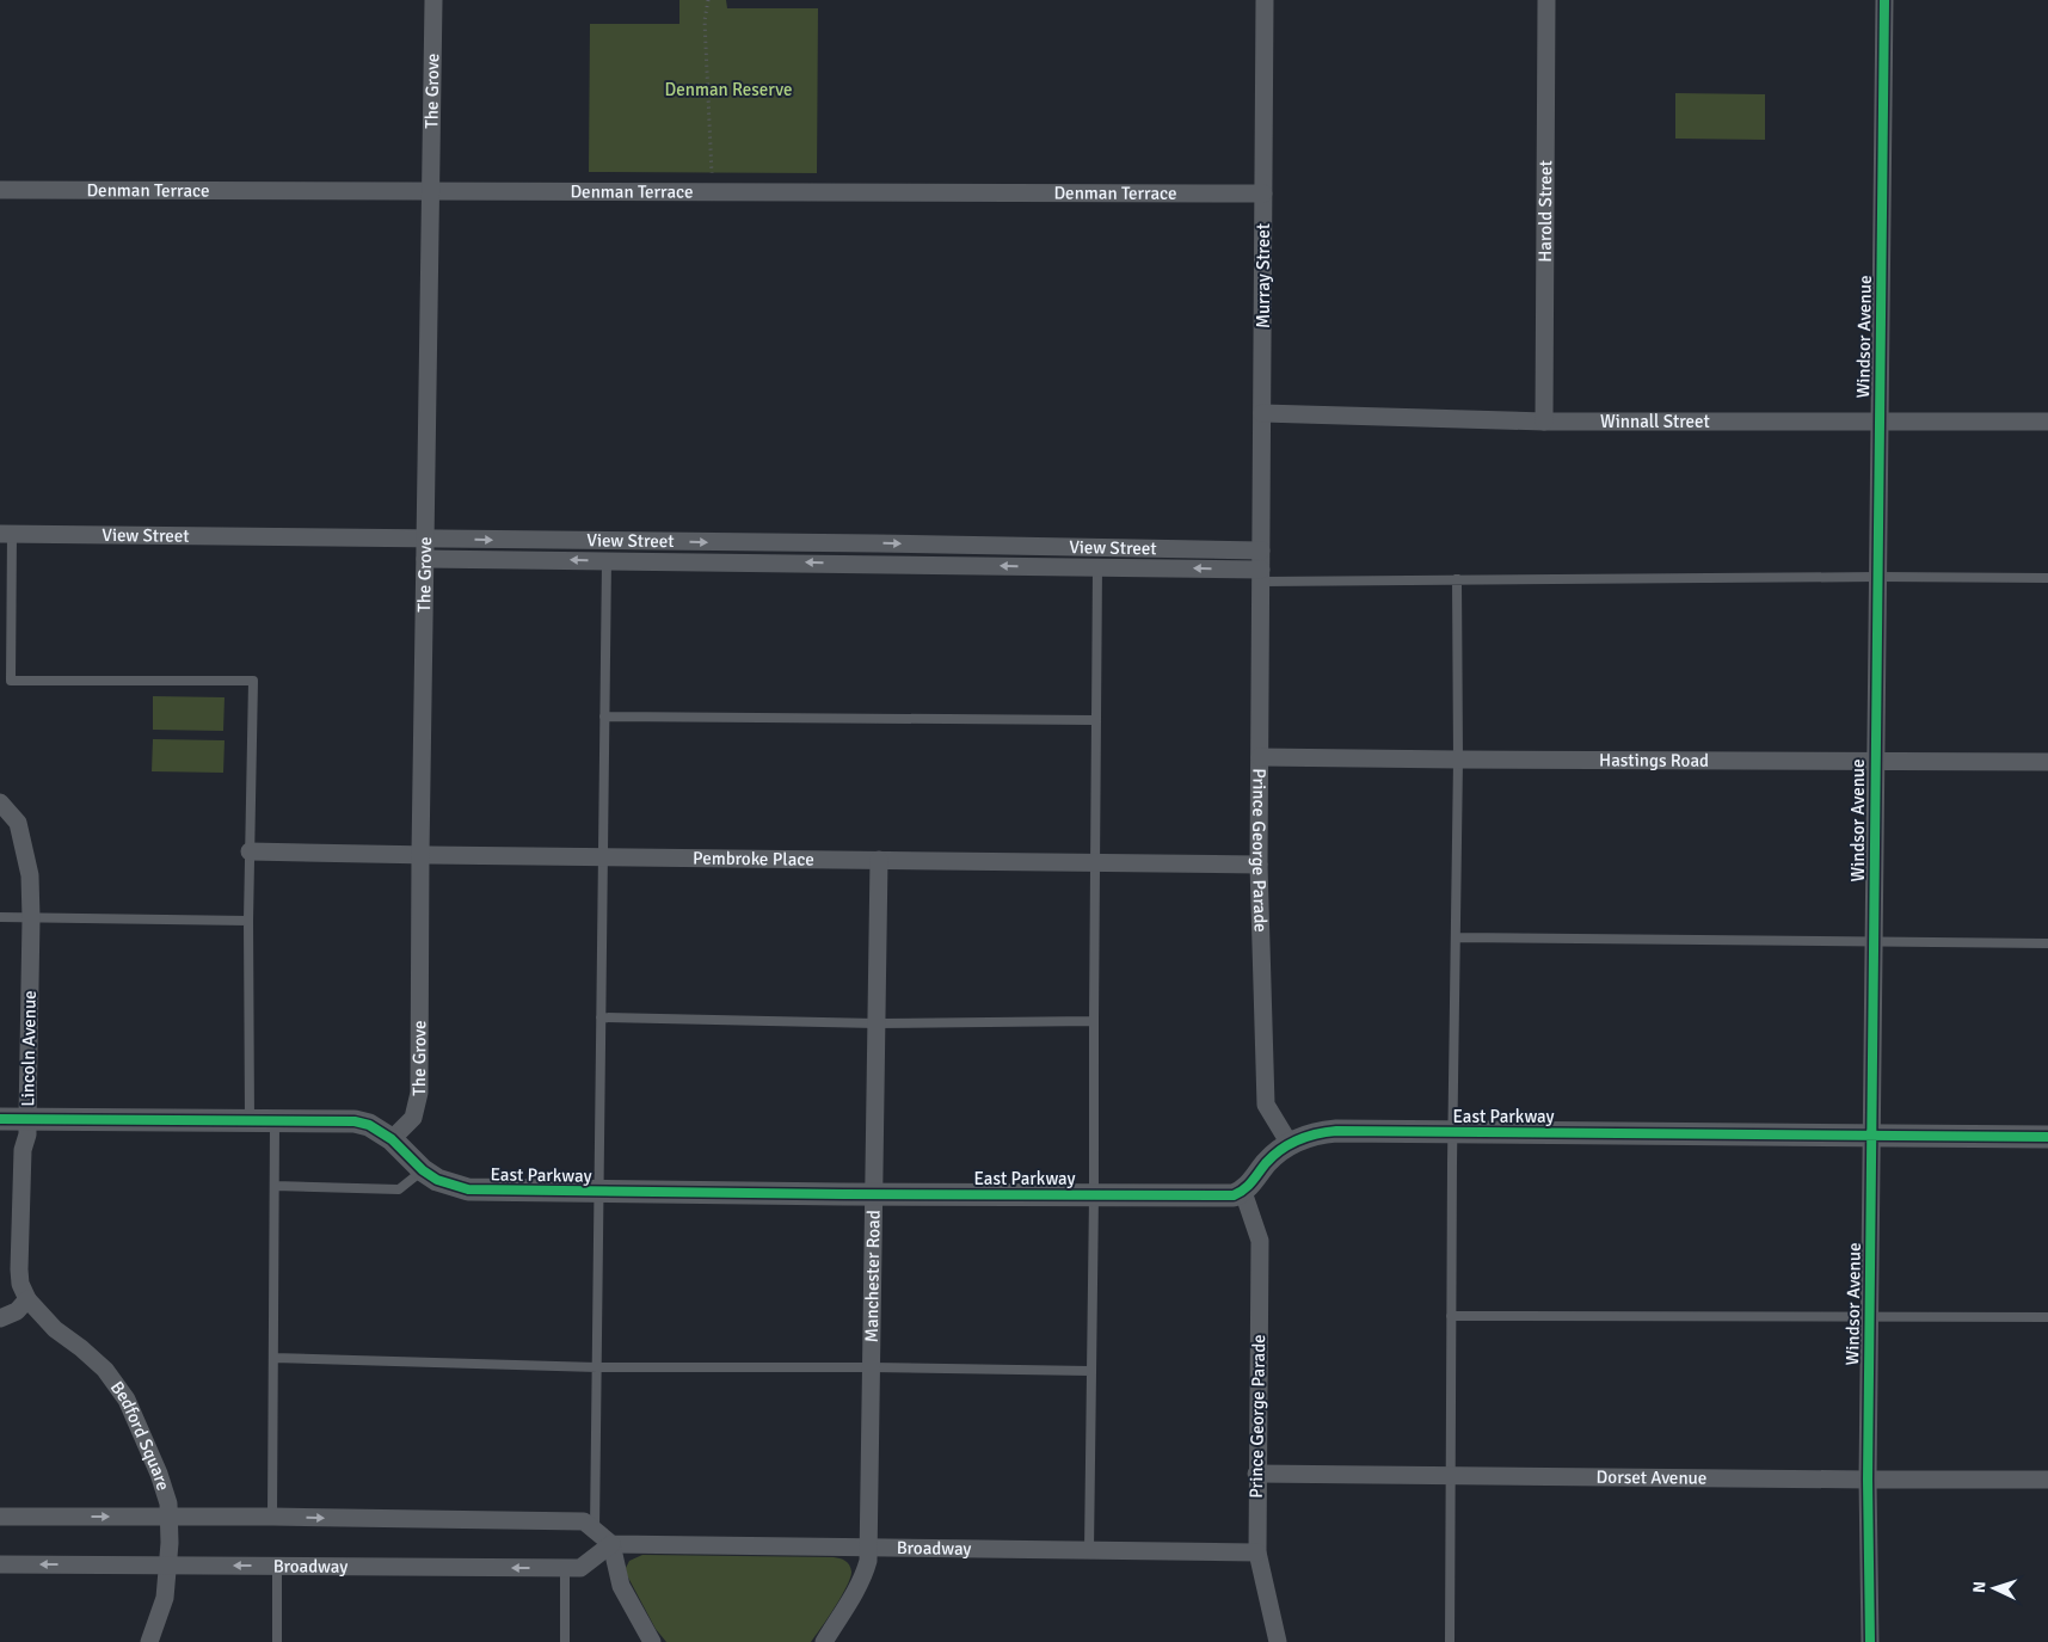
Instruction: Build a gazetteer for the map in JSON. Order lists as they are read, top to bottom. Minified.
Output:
{"streets":{"street":["The Grove","Denman Terrace","Harold Street","Murray Street","Windsor Avenue","Winnall Street","View Street","Hastings Road","Prince George Parade","Pembroke Place","Lincoln Avenue","East Parkway","Manchester Road","Bedford Square","Dorset Avenue","Broadway"]},"crossings":[["The Grove","Denman Terrace"],["The Grove","View Street"],["The Grove","Pembroke Place"],["The Grove","East Parkway"],["Denman Terrace","Murray Street"],["Harold Street","Winnall Street"],["Murray Street","Winnall Street"],["Murray Street","View Street"],["Murray Street","Prince George Parade"],["Windsor Avenue","Winnall Street"],["Windsor Avenue","Hastings Road"],["Windsor Avenue","East Parkway"],["Windsor Avenue","Dorset Avenue"],["View Street","Prince George Parade"],["Hastings Road","Prince George Parade"],["Prince George Parade","Pembroke Place"],["Prince George Parade","East Parkway"],["Prince George Parade","Dorset Avenue"],["Prince George Parade","Broadway"],["Pembroke Place","Manchester Road"],["Lincoln Avenue","East Parkway"],["Lincoln Avenue","Bedford Square"],["East Parkway","Manchester Road"],["Manchester Road","Broadway"],["Bedford Square","Broadway"]],"parks":["Denman Reserve"],"north":"left"}
